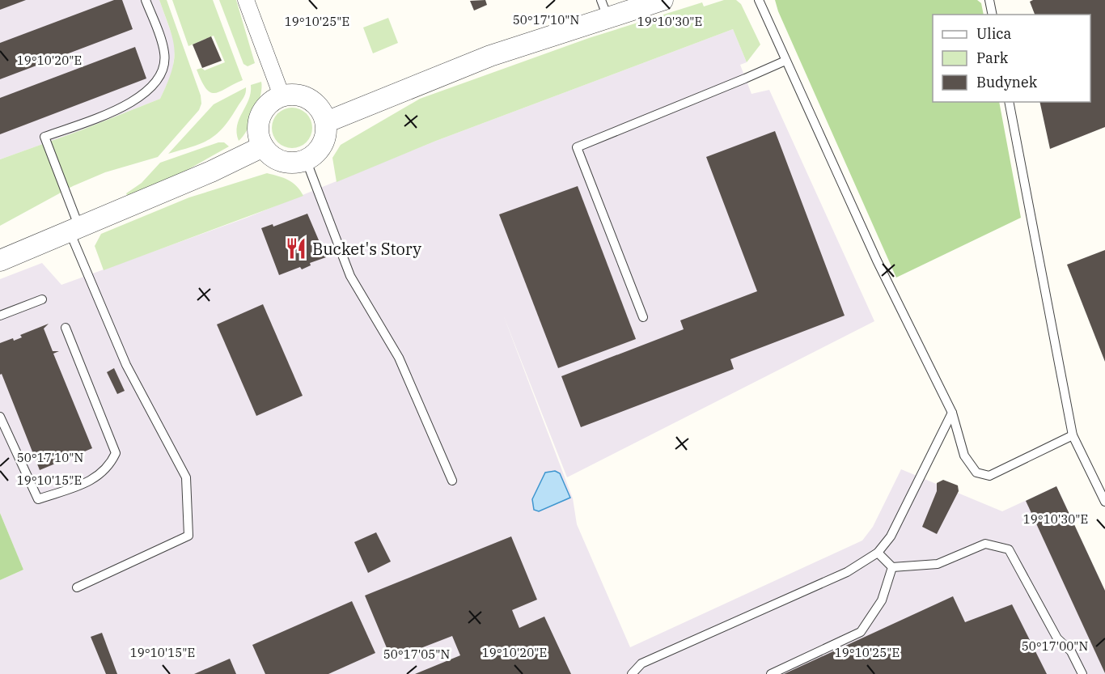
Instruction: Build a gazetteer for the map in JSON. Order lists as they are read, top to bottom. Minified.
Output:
{"places":{"restaurant":["Bucket's Story"]},"legend":["Ulica","Park","Budynek"],"coordinates":["50°17'10\"N","19°10'25\"E","19°10'30\"E","19°10'20\"E","19°10'15\"E","50°17'00\"N","50°17'05\"N"]}
